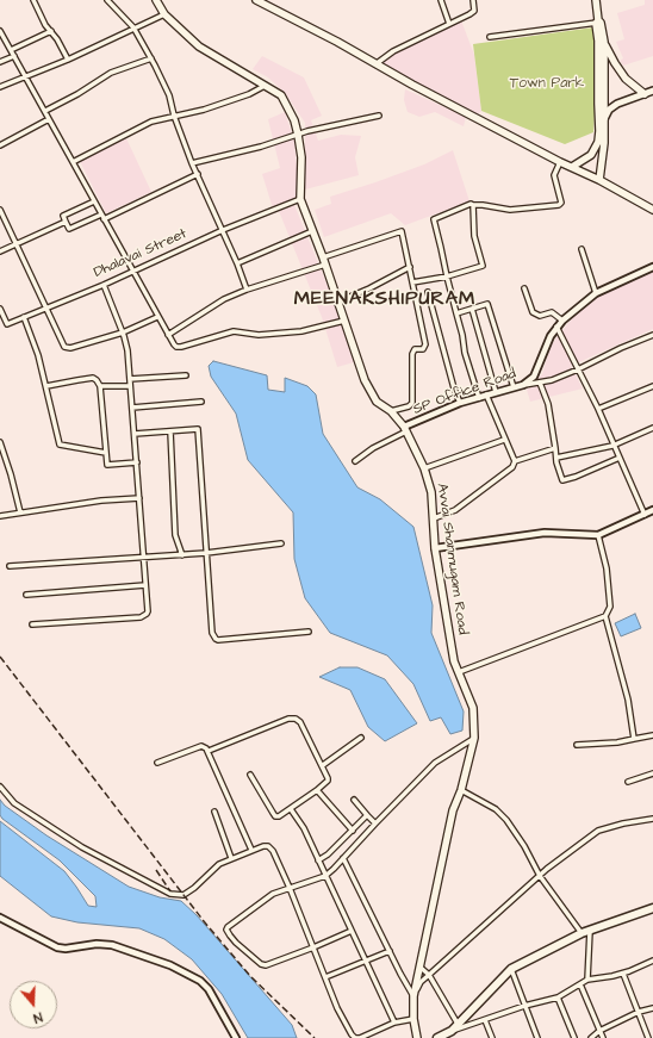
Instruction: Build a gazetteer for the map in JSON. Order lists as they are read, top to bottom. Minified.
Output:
{"streets":{"main road":["Avvai Shanmugam Road"],"street":["Dhalavai Street","SP Office Road"]},"crossings":[["Dhalavai Street","Avvai Shanmugam Road"],["SP Office Road","Avvai Shanmugam Road"]],"districts":["MEENAKSHIPURAM"],"parks":["Town Park"],"north":"bottom"}
